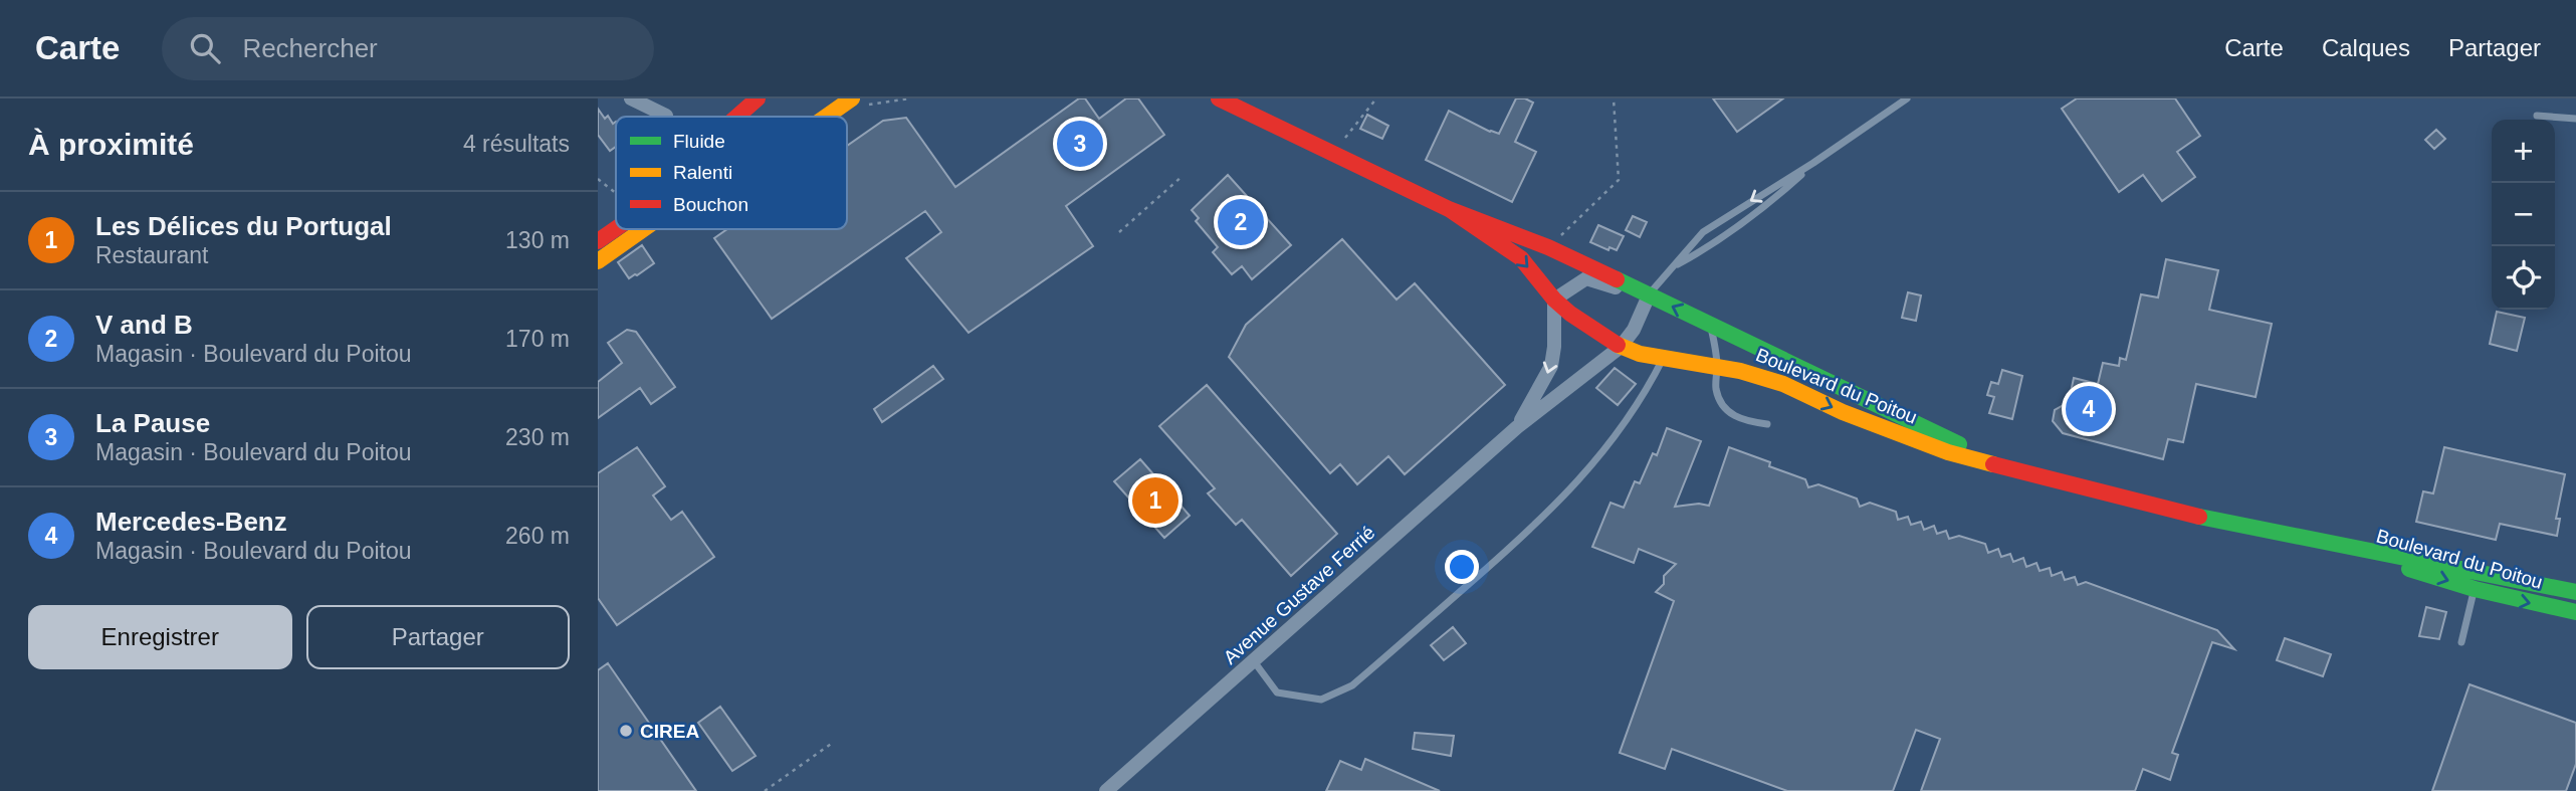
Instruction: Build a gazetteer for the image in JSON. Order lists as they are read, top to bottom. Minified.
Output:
{"streets":{"main road":["Boulevard du Poitou"],"street":["Avenue Gustave Ferrié"]},"crossings":[["Boulevard du Poitou","Avenue Gustave Ferrié"]],"places":["CIREA"],"legend":["Fluide","Ralenti","Bouchon"],"page":{"header":"Carte","search":"Rechercher","nav":["Carte","Calques","Partager"],"heading":["À proximité","4 résultats"],"pins":["3","2","4","1"],"map_buttons":["+","−"],"list":[{"mark":"1","name":"Les Délices du Portugal","note":"Restaurant","value":"130 m"},{"mark":"2","name":"V and B","note":"Magasin · Boulevard du Poitou","value":"170 m"},{"mark":"3","name":"La Pause","note":"Magasin · Boulevard du Poitou","value":"230 m"},{"mark":"4","name":"Mercedes-Benz","note":"Magasin · Boulevard du Poitou","value":"260 m"}],"buttons":["Enregistrer","Partager"]}}
